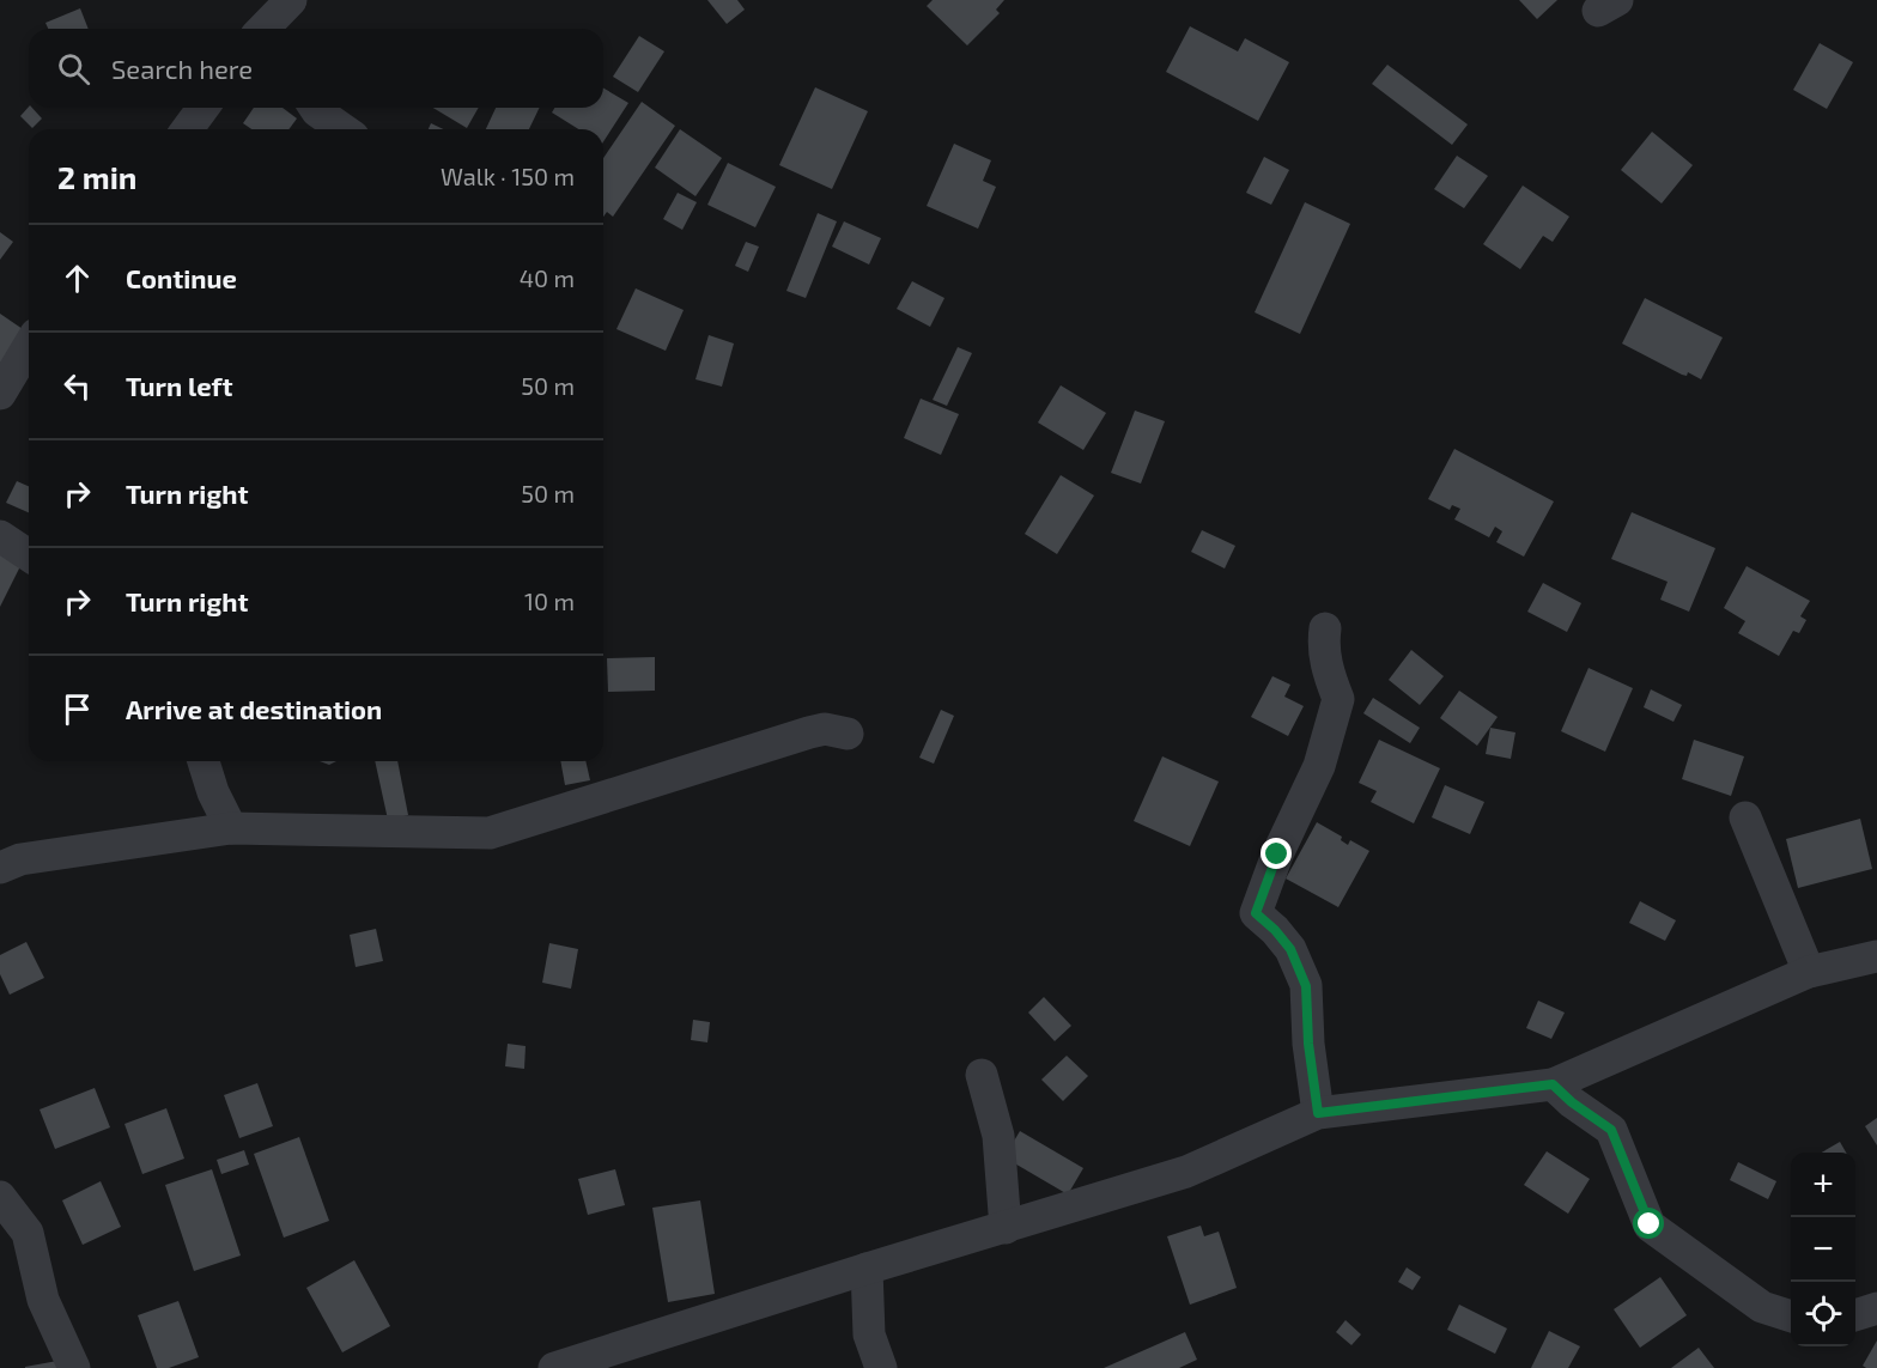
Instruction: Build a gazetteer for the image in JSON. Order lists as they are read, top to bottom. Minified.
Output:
{"page":{"search":"Search here","heading":["2 min","Walk · 150 m"],"list":[["Continue","40 m"],["Turn left","50 m"],["Turn right","50 m"],["Turn right","10 m"],"Arrive at destination"],"map_buttons":["+","−"]}}
